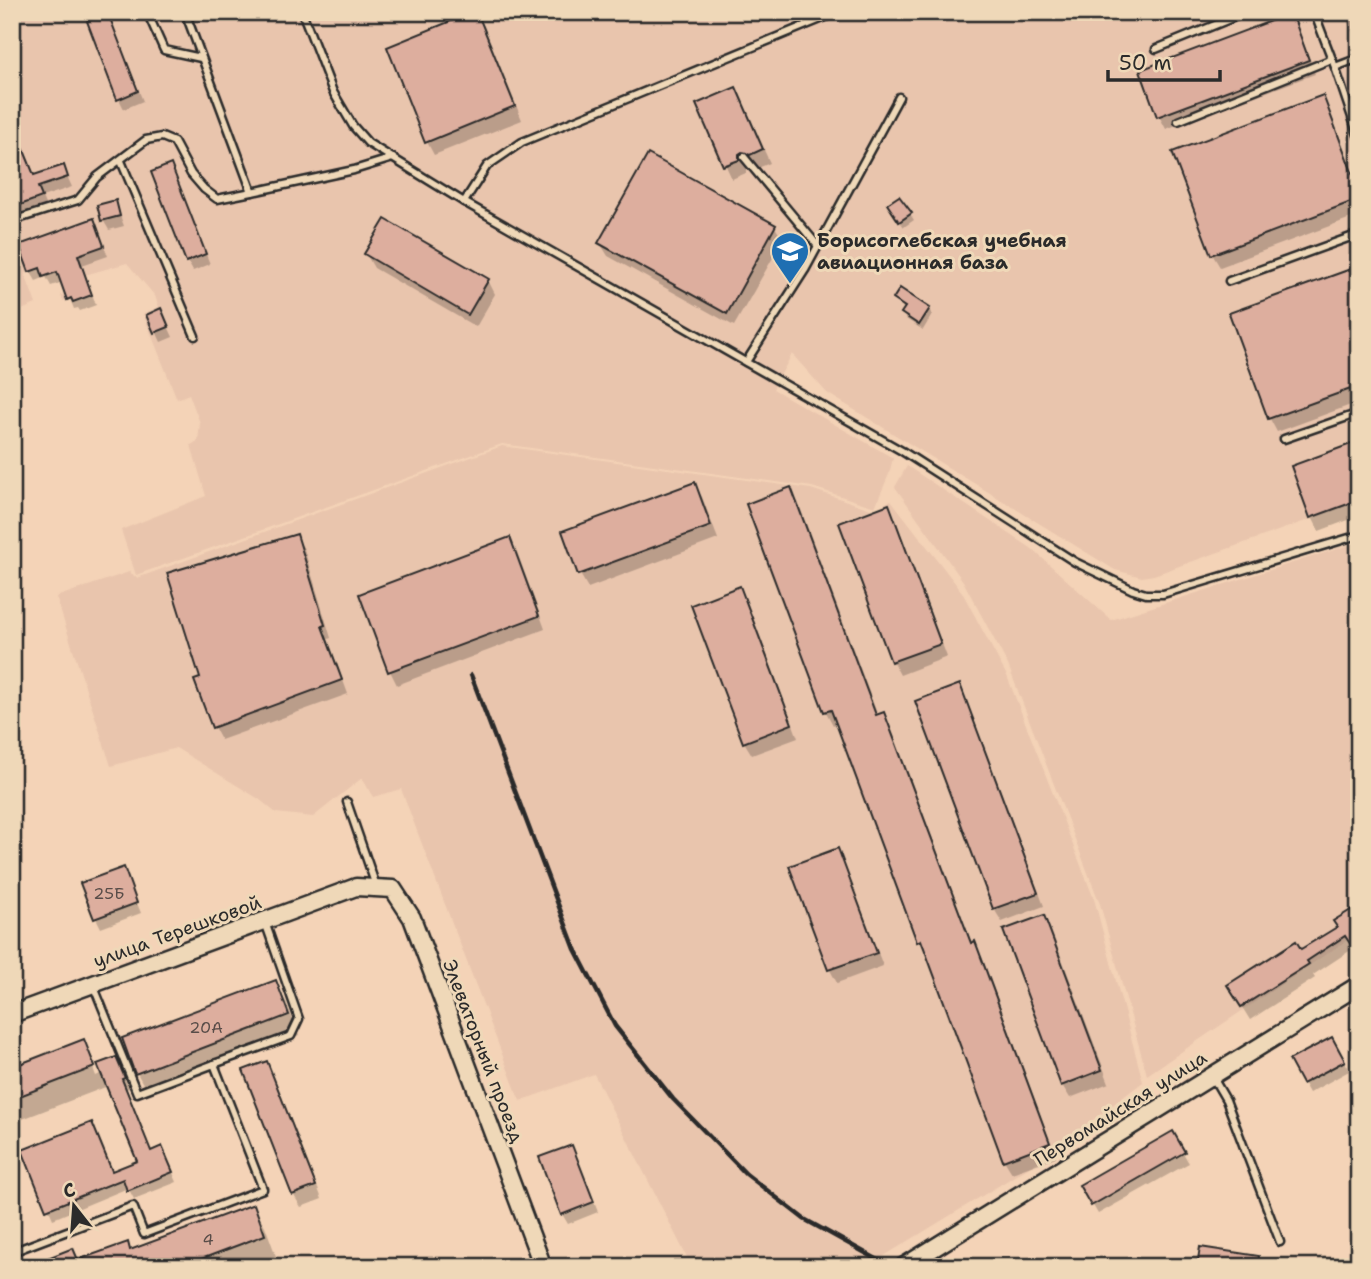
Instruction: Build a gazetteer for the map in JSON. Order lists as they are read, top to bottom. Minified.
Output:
{"streets":{"street":["улица Терешковой","Элеваторный проезд","Первомайская улица"]},"crossings":[["улица Терешковой","Элеваторный проезд"]],"places":{"school or university":["Борисоглебская учебная авиационная база"]},"house_numbers":["25Б","20А","4"],"scale_bar":"50 m","north":"top"}
